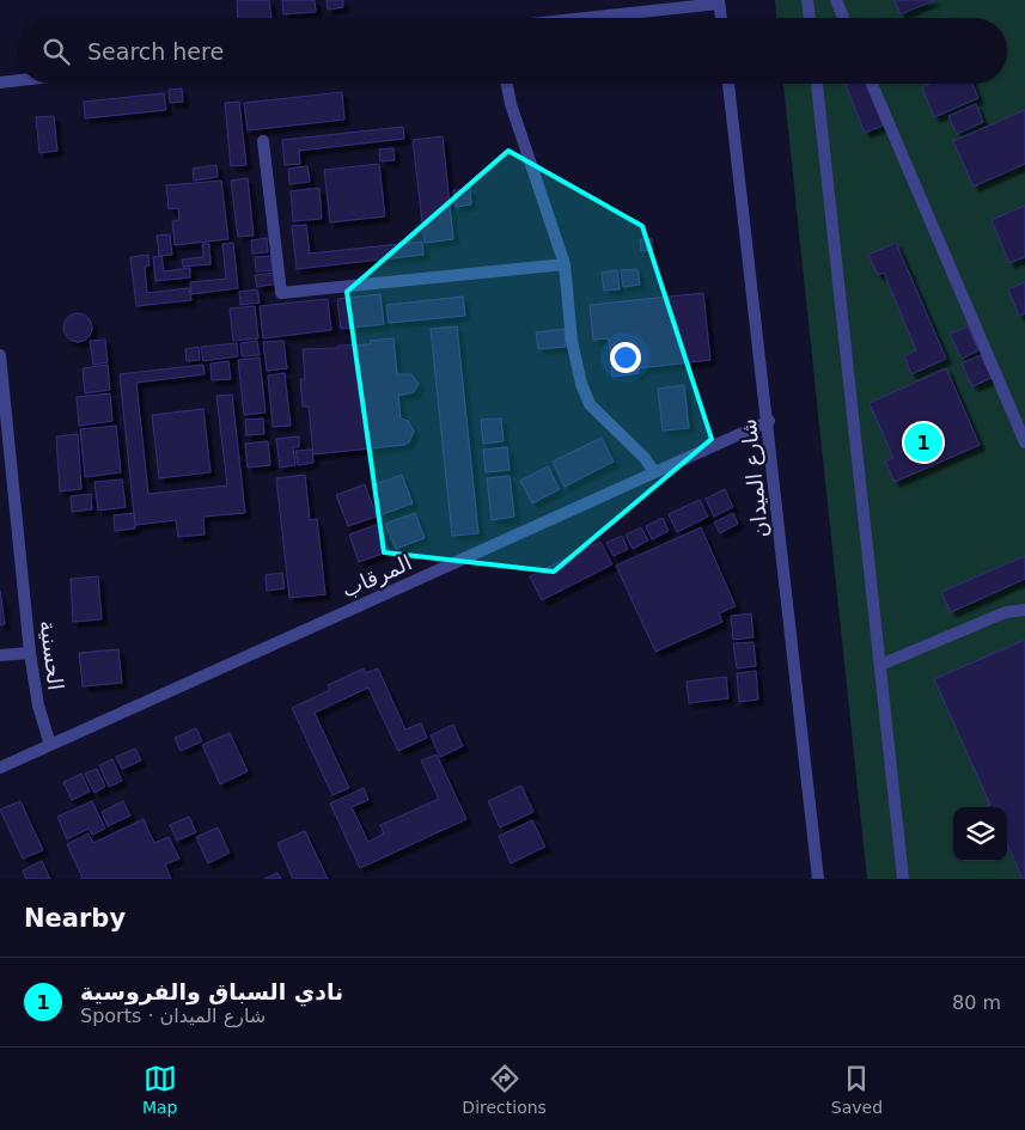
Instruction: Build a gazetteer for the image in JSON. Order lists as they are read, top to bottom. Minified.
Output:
{"streets":{"street":["شارع الميدان","المرقاب","الحسنية"]},"crossings":[["شارع الميدان","المرقاب"],["المرقاب","الحسنية"]],"page":{"search":"Search here","pins":"1","heading":"Nearby","list":[{"mark":"1","name":"نادي السباق والفروسية","note":"Sports · شارع الميدان","value":"80 m"}],"nav":["Map","Directions","Saved"]}}
